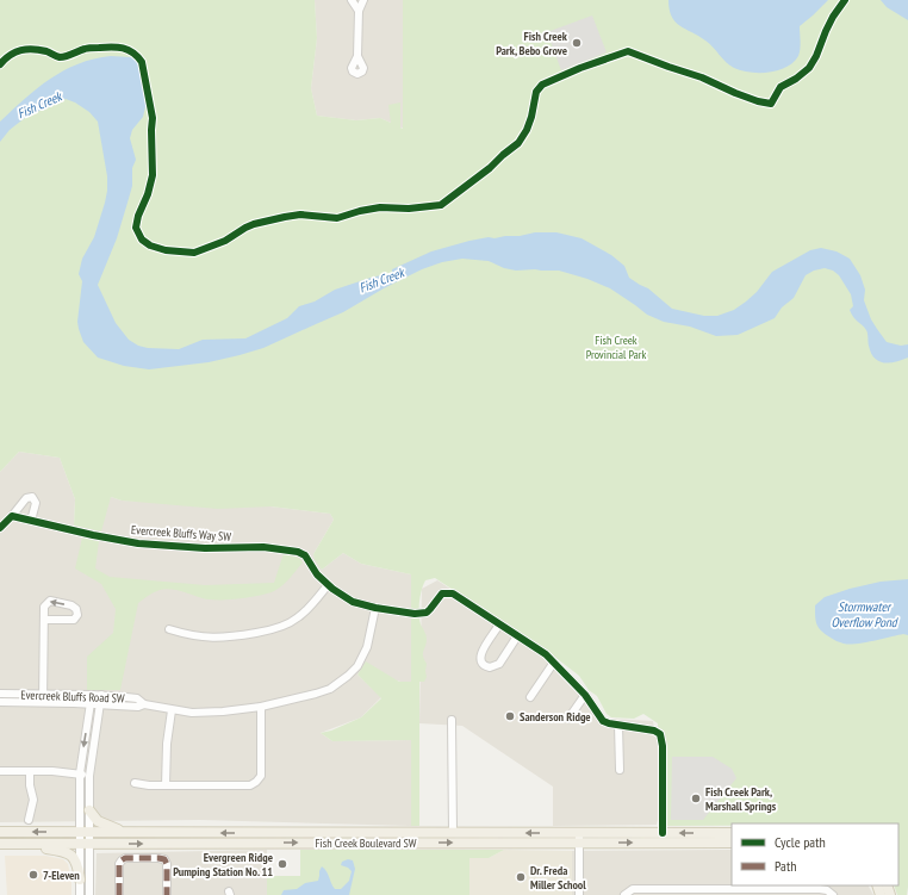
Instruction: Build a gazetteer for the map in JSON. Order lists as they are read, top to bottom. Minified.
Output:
{"streets":{"main road":["Fish Creek Boulevard SW"],"street":["Evercreek Bluffs Way SW","Evercreek Bluffs Road SW"]},"crossings":[["Evercreek Bluffs Way SW","Evercreek Bluffs Road SW"]],"water":["Fish Creek","Stormwater Overflow Pond"],"parks":["Fish Creek Provincial Park"],"places":["Fish Creek Park, Bebo Grove","Sanderson Ridge","Fish Creek Park, Marshall Springs","Evergreen Ridge Pumping Station No. 11","7-Eleven","Dr. Freda Miller School"],"legend":["Cycle path","Path"]}
